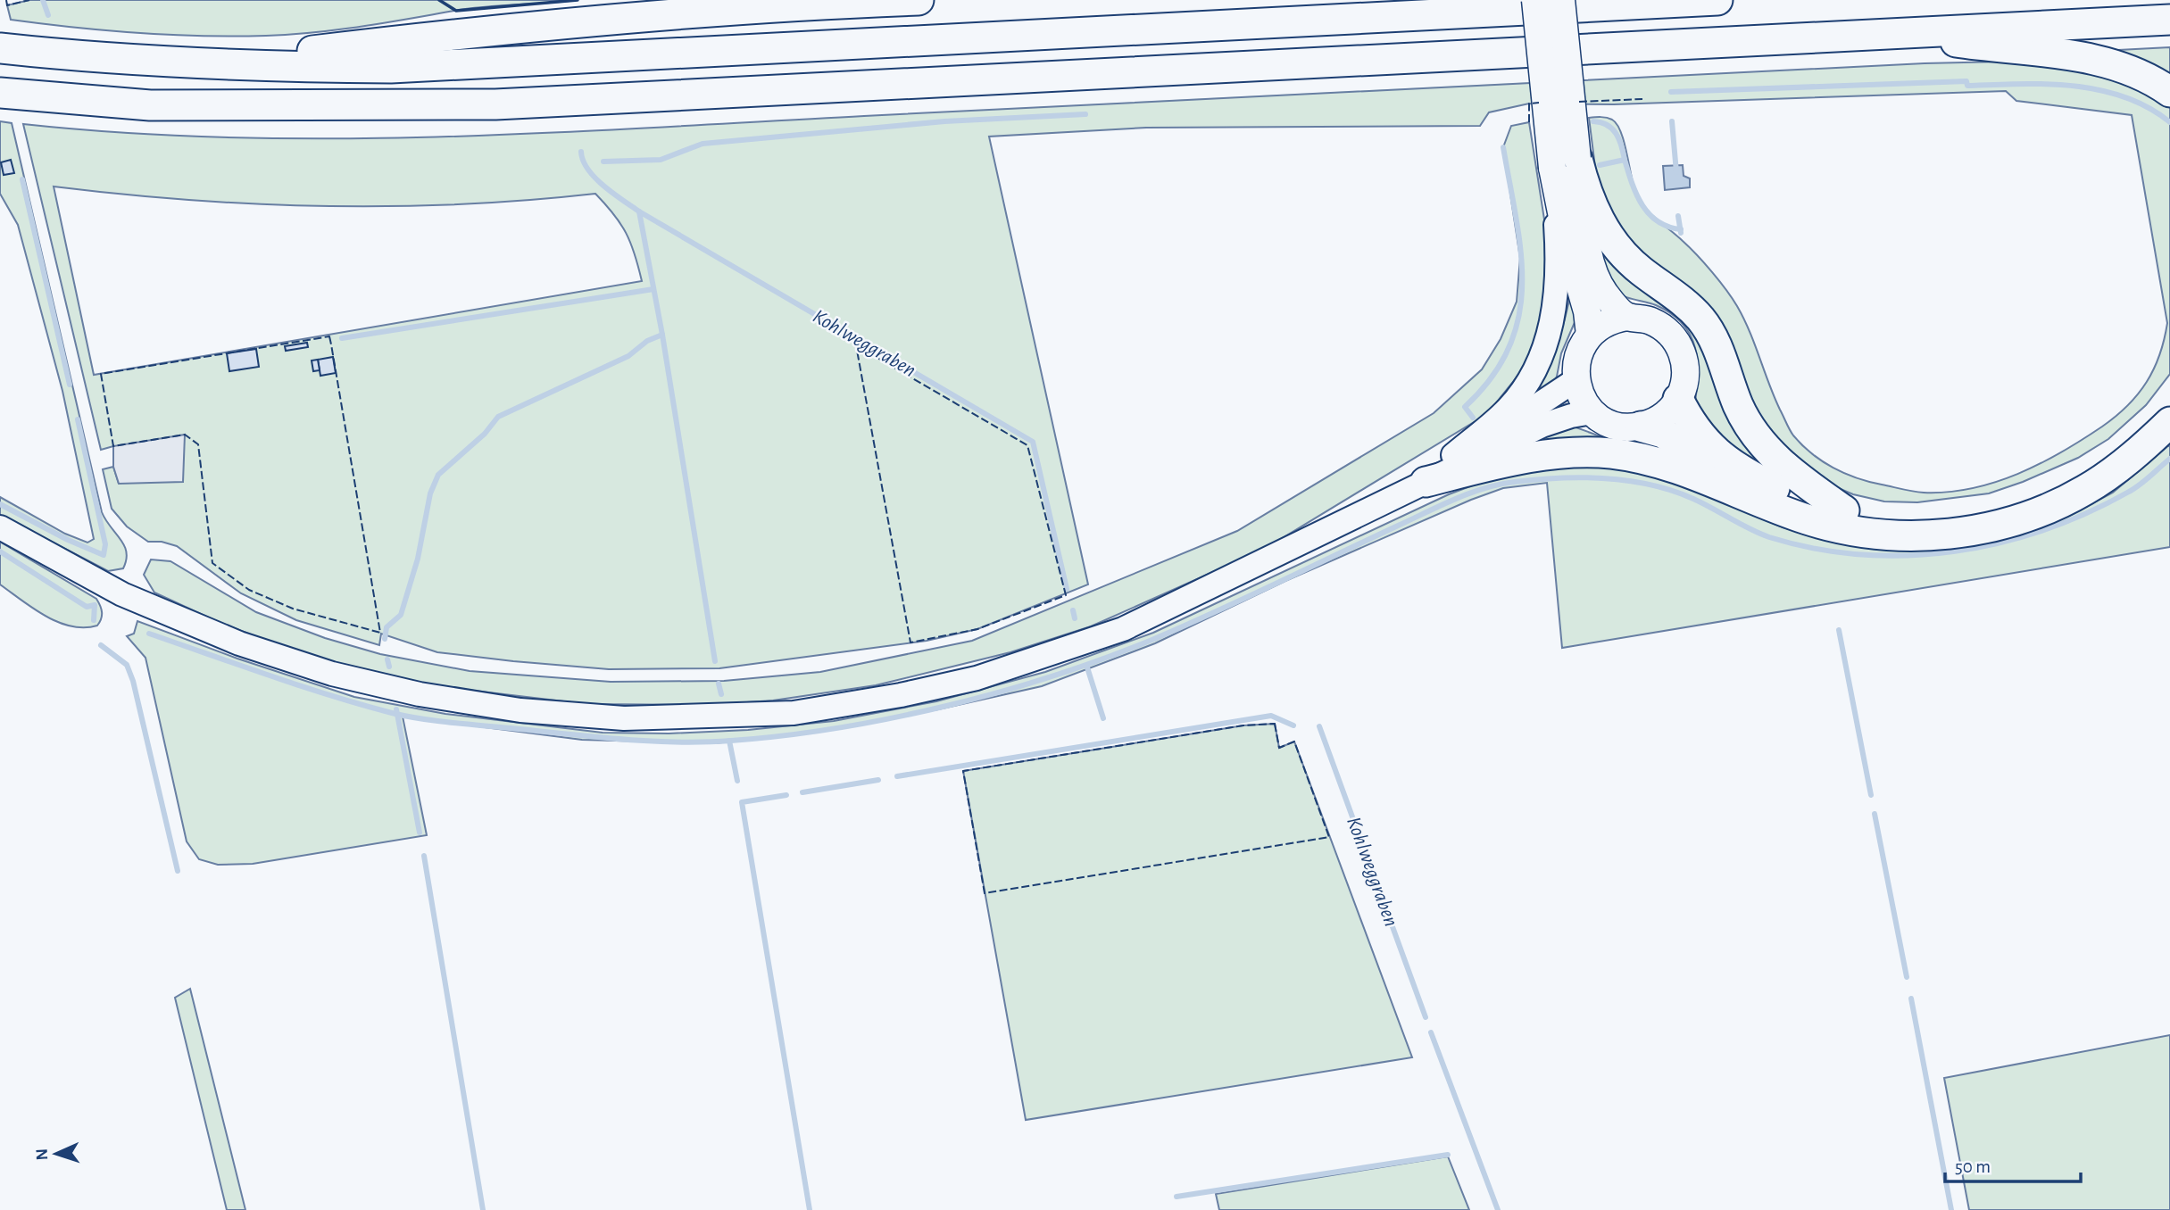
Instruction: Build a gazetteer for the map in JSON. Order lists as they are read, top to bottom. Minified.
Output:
{"water":["Kohlweggraben"],"scale_bar":"50 m","north":"left"}
